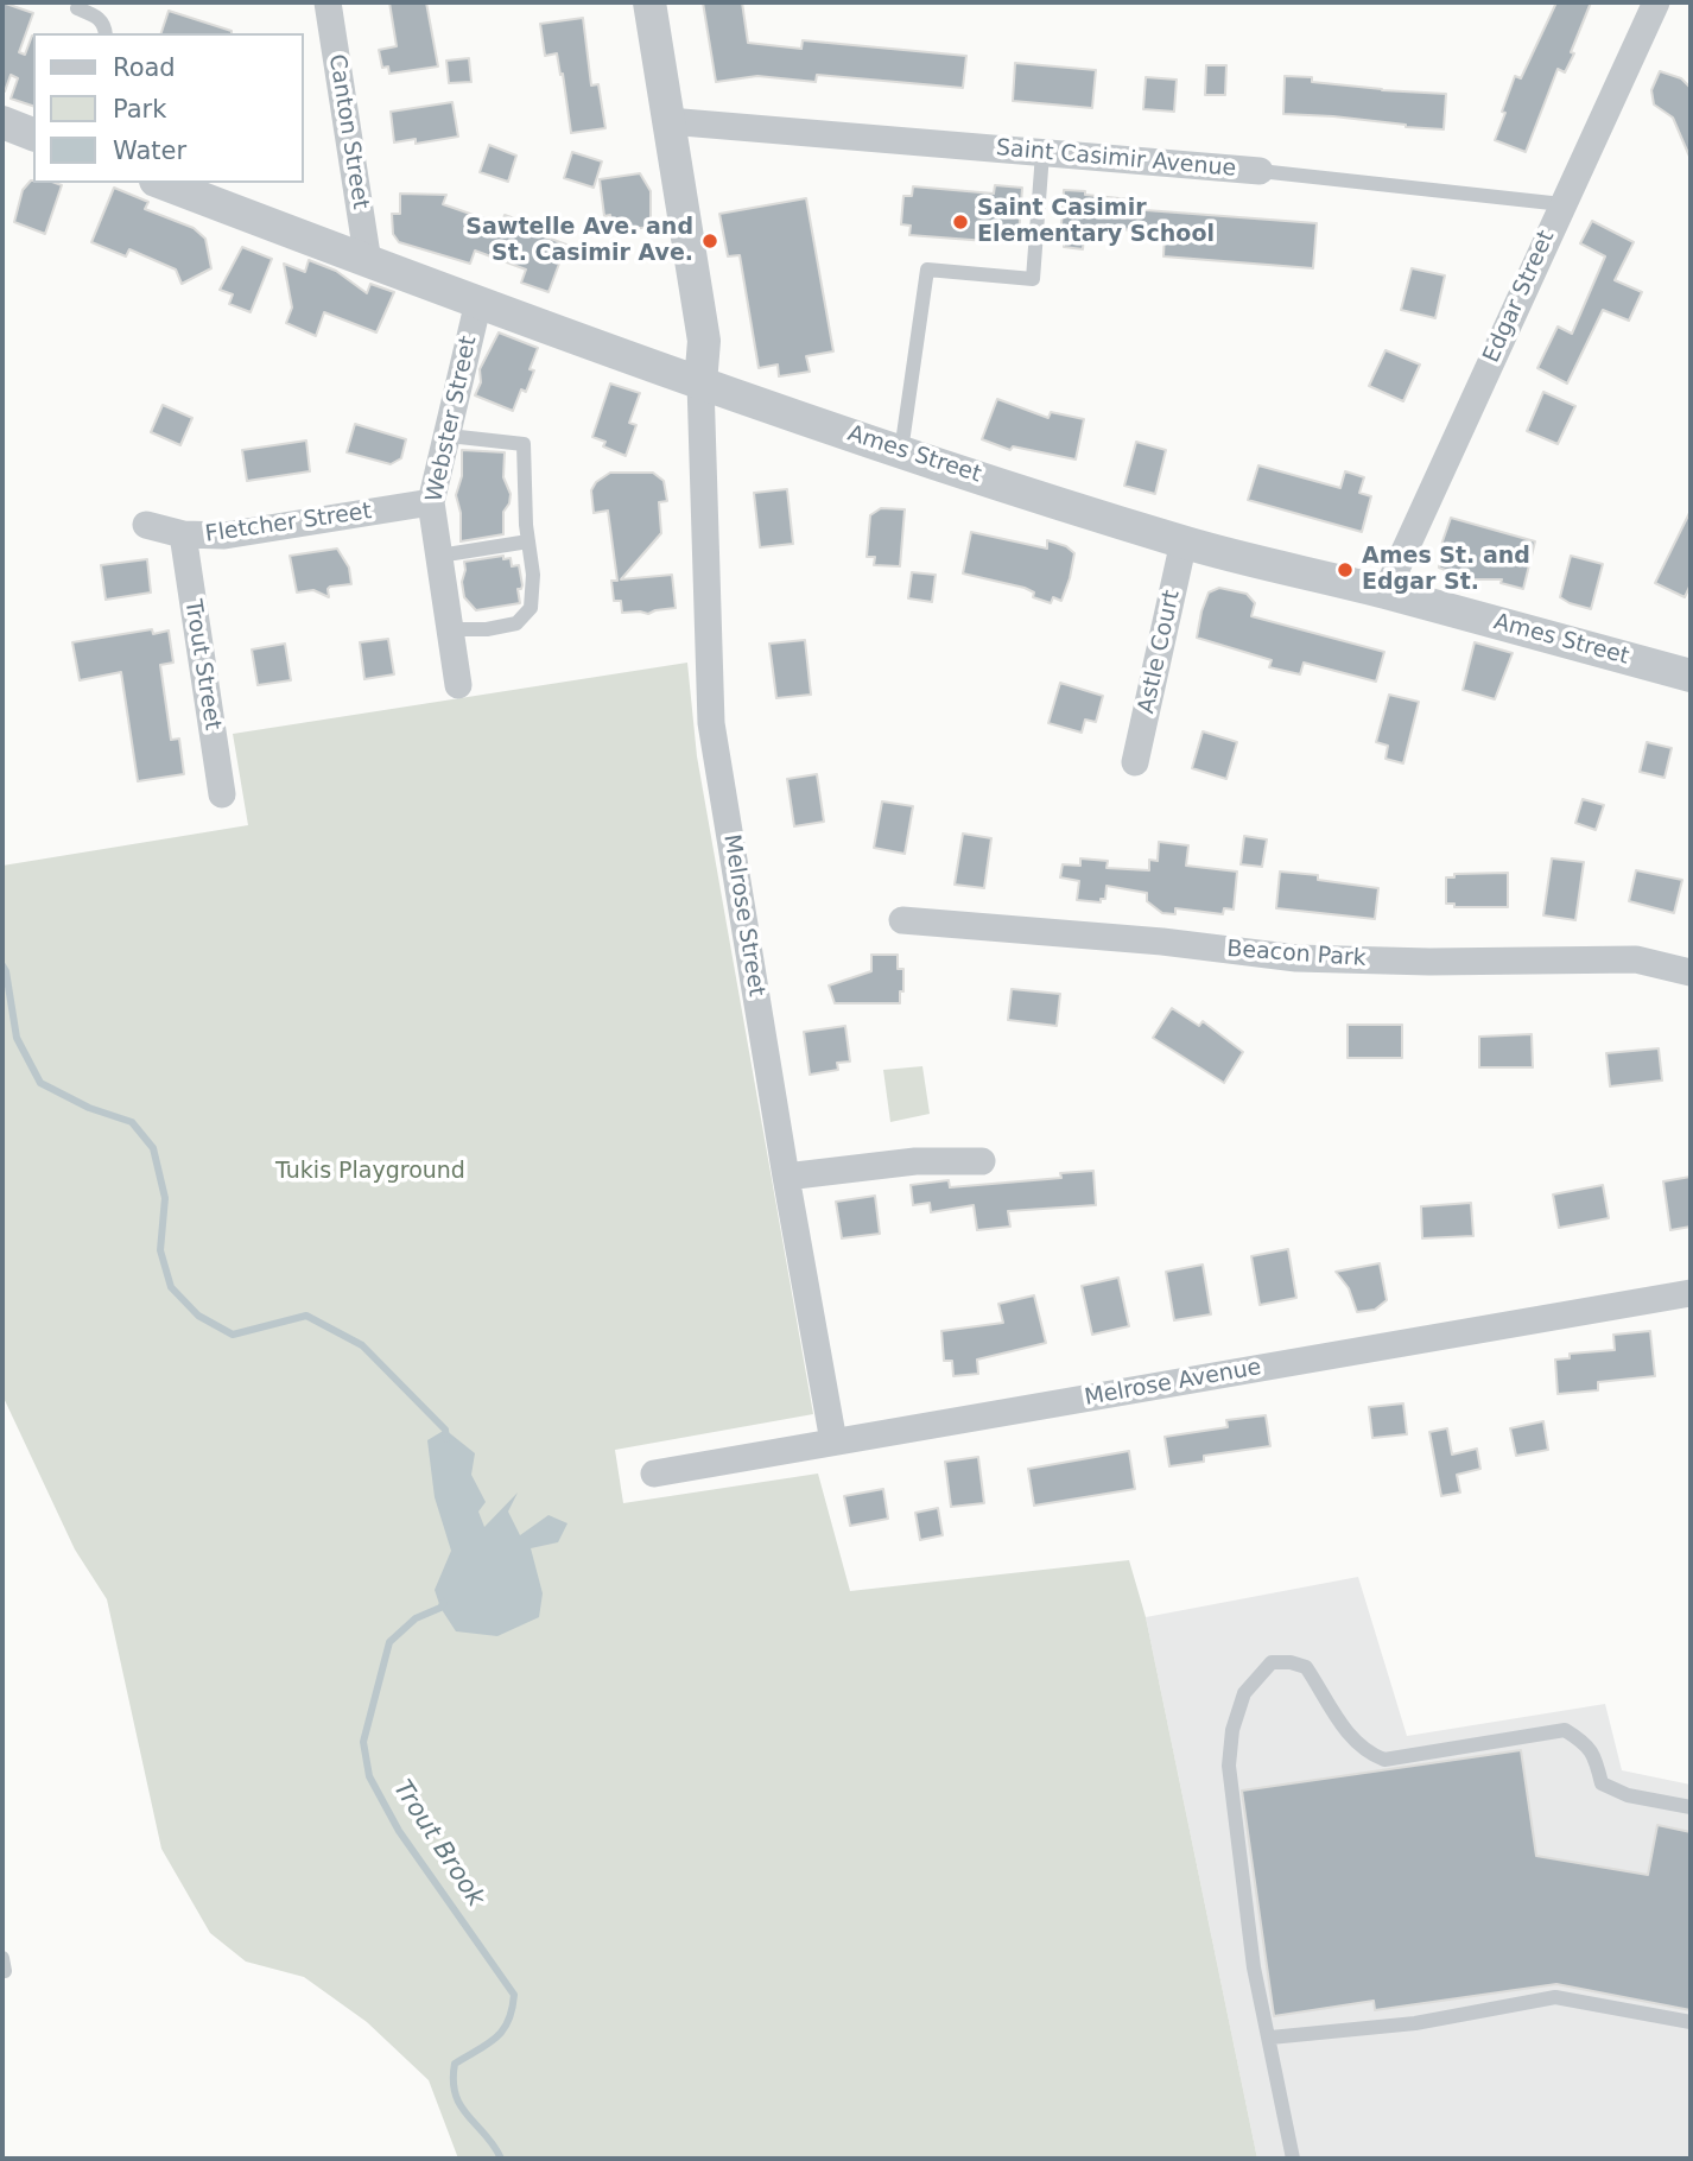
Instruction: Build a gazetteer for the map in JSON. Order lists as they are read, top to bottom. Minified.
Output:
{"streets":{"street":["Canton Street","Saint Casimir Avenue","Edgar Street","Webster Street","Ames Street","Fletcher Street","Astle Court","Trout Street","Melrose Street","Beacon Park","Melrose Avenue"]},"crossings":[["Canton Street","Ames Street"],["Saint Casimir Avenue","Edgar Street"],["Edgar Street","Ames Street"],["Webster Street","Ames Street"],["Webster Street","Fletcher Street"],["Ames Street","Astle Court"],["Ames Street","Melrose Street"],["Fletcher Street","Trout Street"],["Melrose Street","Melrose Avenue"]],"water":["Trout Brook"],"parks":["Tukis Playground"],"places":["Saint Casimir Elementary School","Sawtelle Ave. and St. Casimir Ave.","Ames St. and Edgar St."],"legend":["Road","Park","Water"]}
